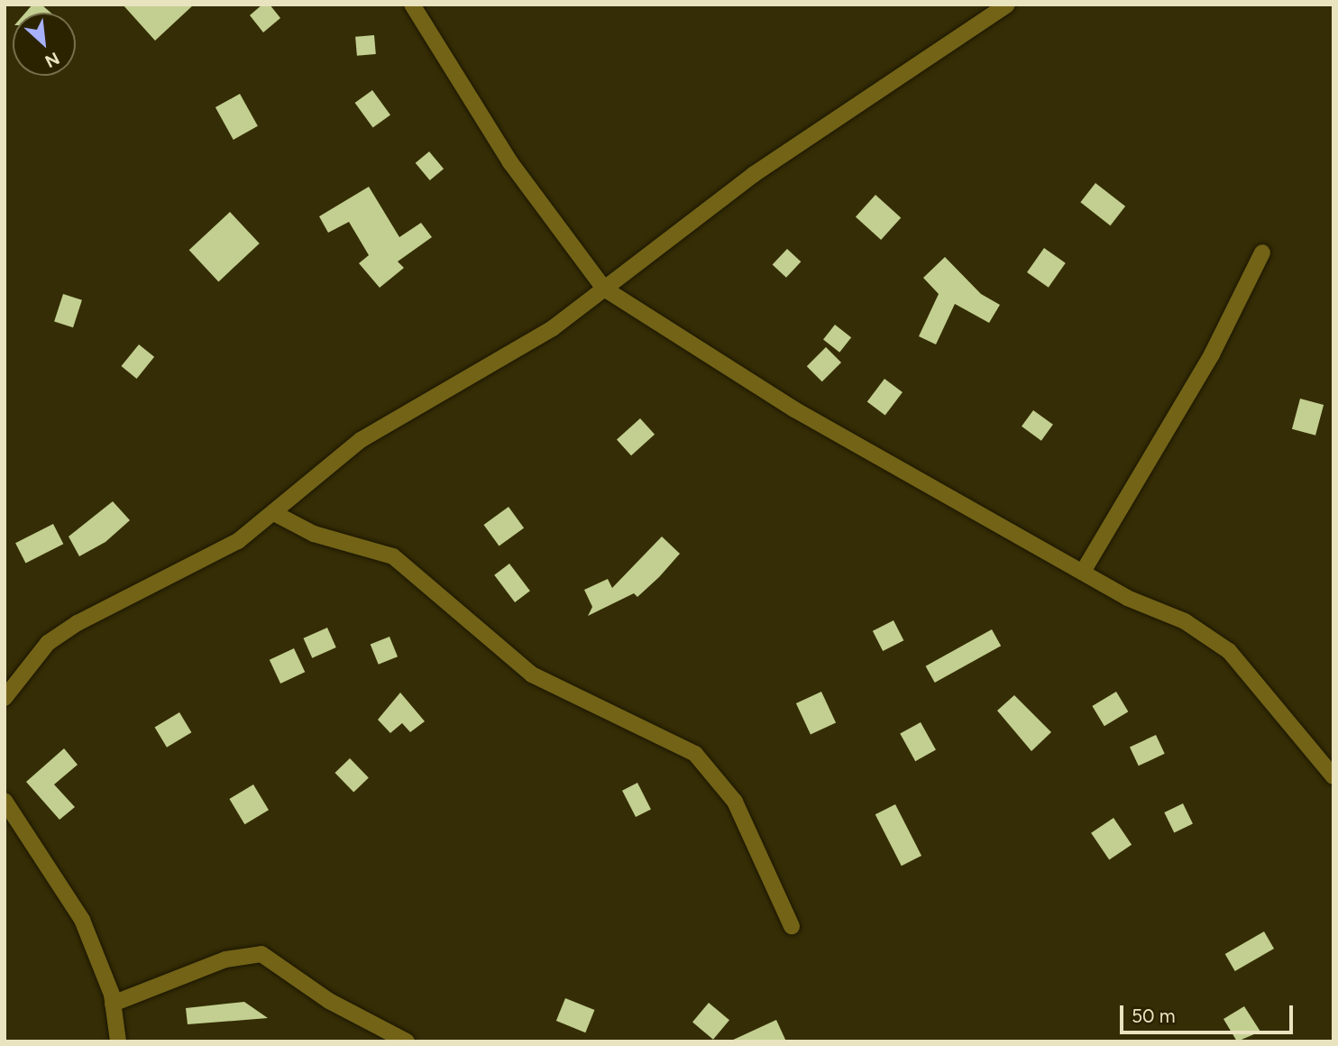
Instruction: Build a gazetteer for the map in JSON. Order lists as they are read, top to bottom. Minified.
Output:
{"scale_bar":"50 m","north":"bottom right"}
